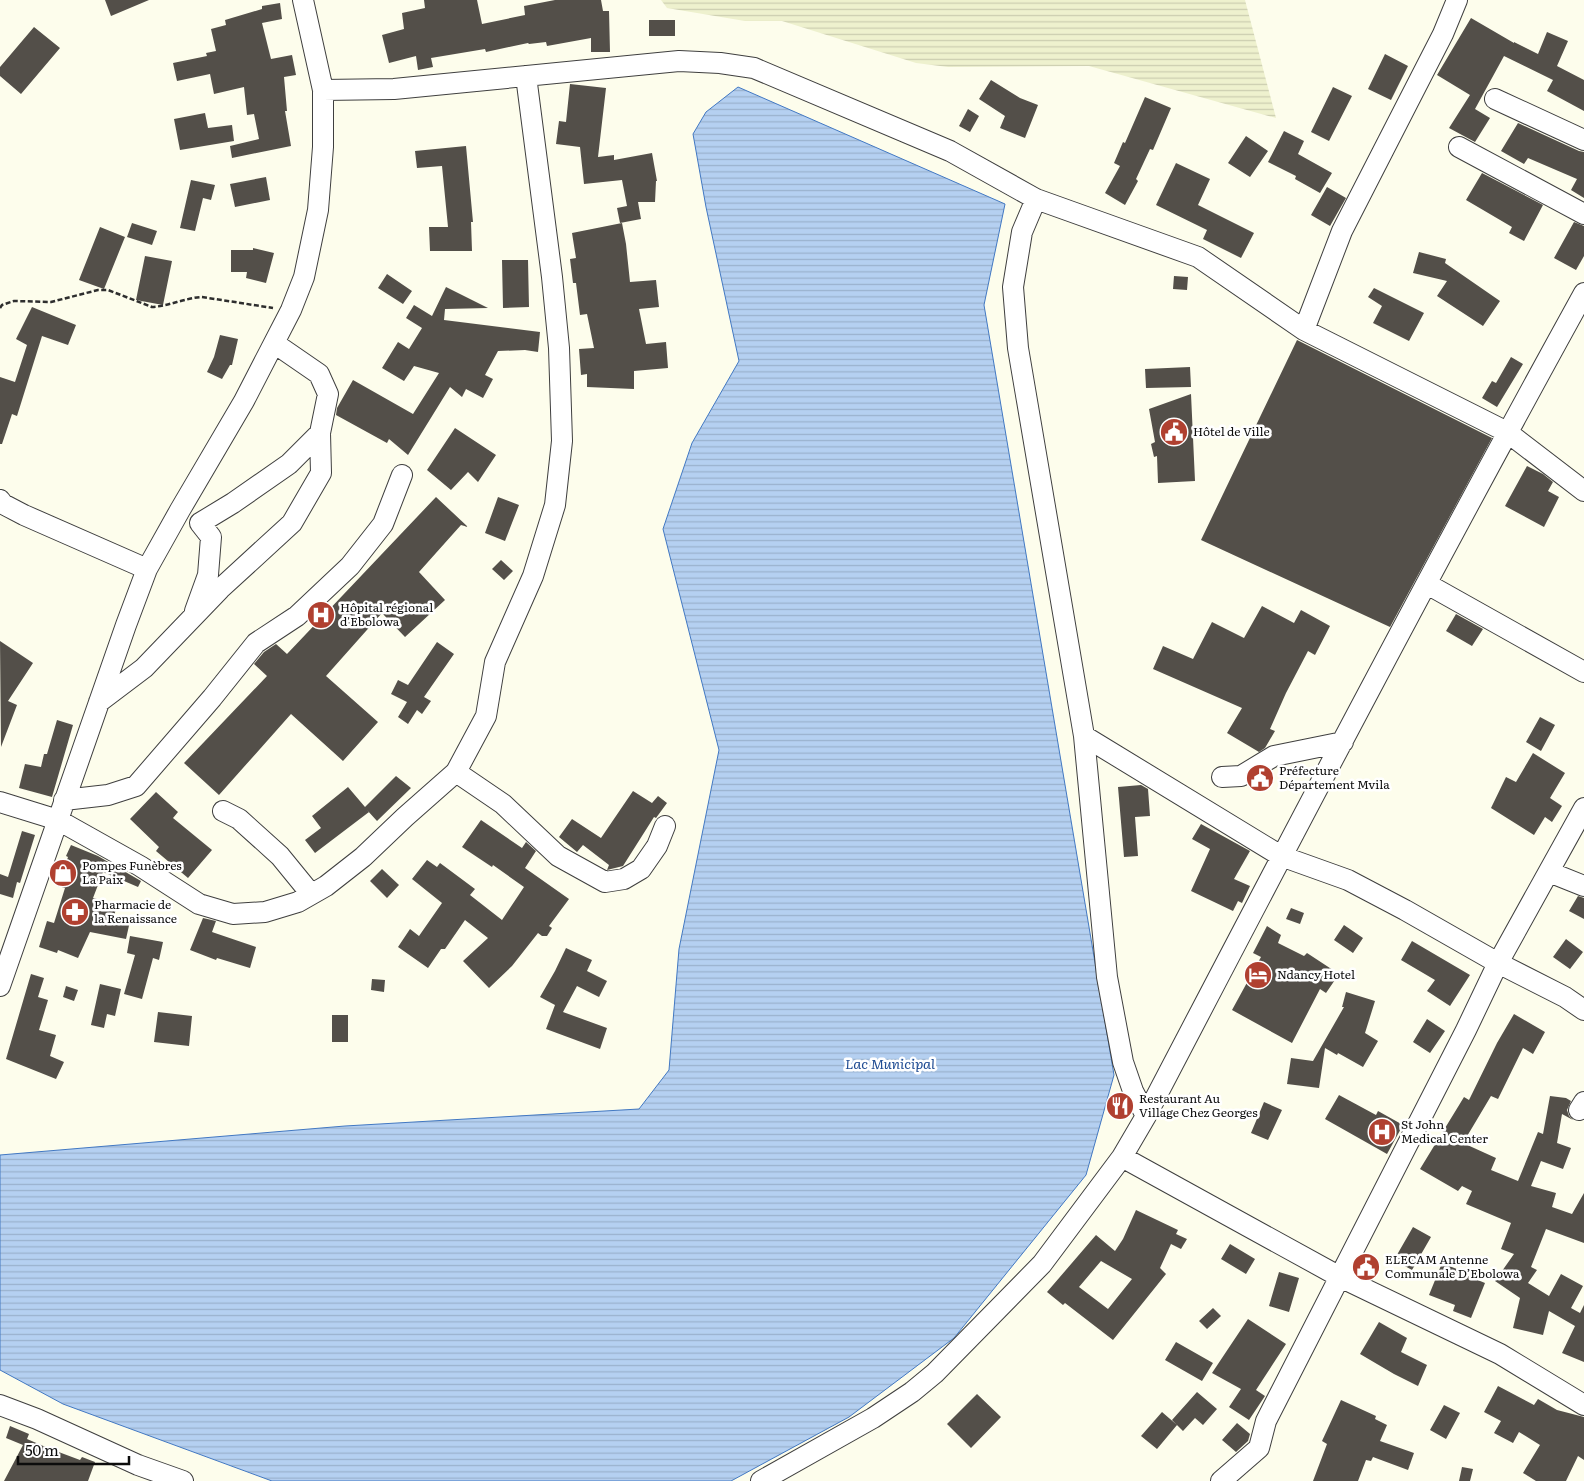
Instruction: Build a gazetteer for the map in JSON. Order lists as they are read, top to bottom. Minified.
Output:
{"water":["Lac Municipal"],"places":{"public building":["Hôtel de Ville","Préfecture Département Mvila","ELECAM Antenne Communale D’Ebolowa"],"hospital":["Hôpital régional d'Ebolowa","St John Medical Center"],"shop":["Pompes Funèbres La Paix"],"pharmacy":["Pharmacie de la Renaissance"],"hotel":["Ndancy Hotel"],"restaurant":["Restaurant Au Village Chez Georges"]},"scale_bar":"50 m"}
